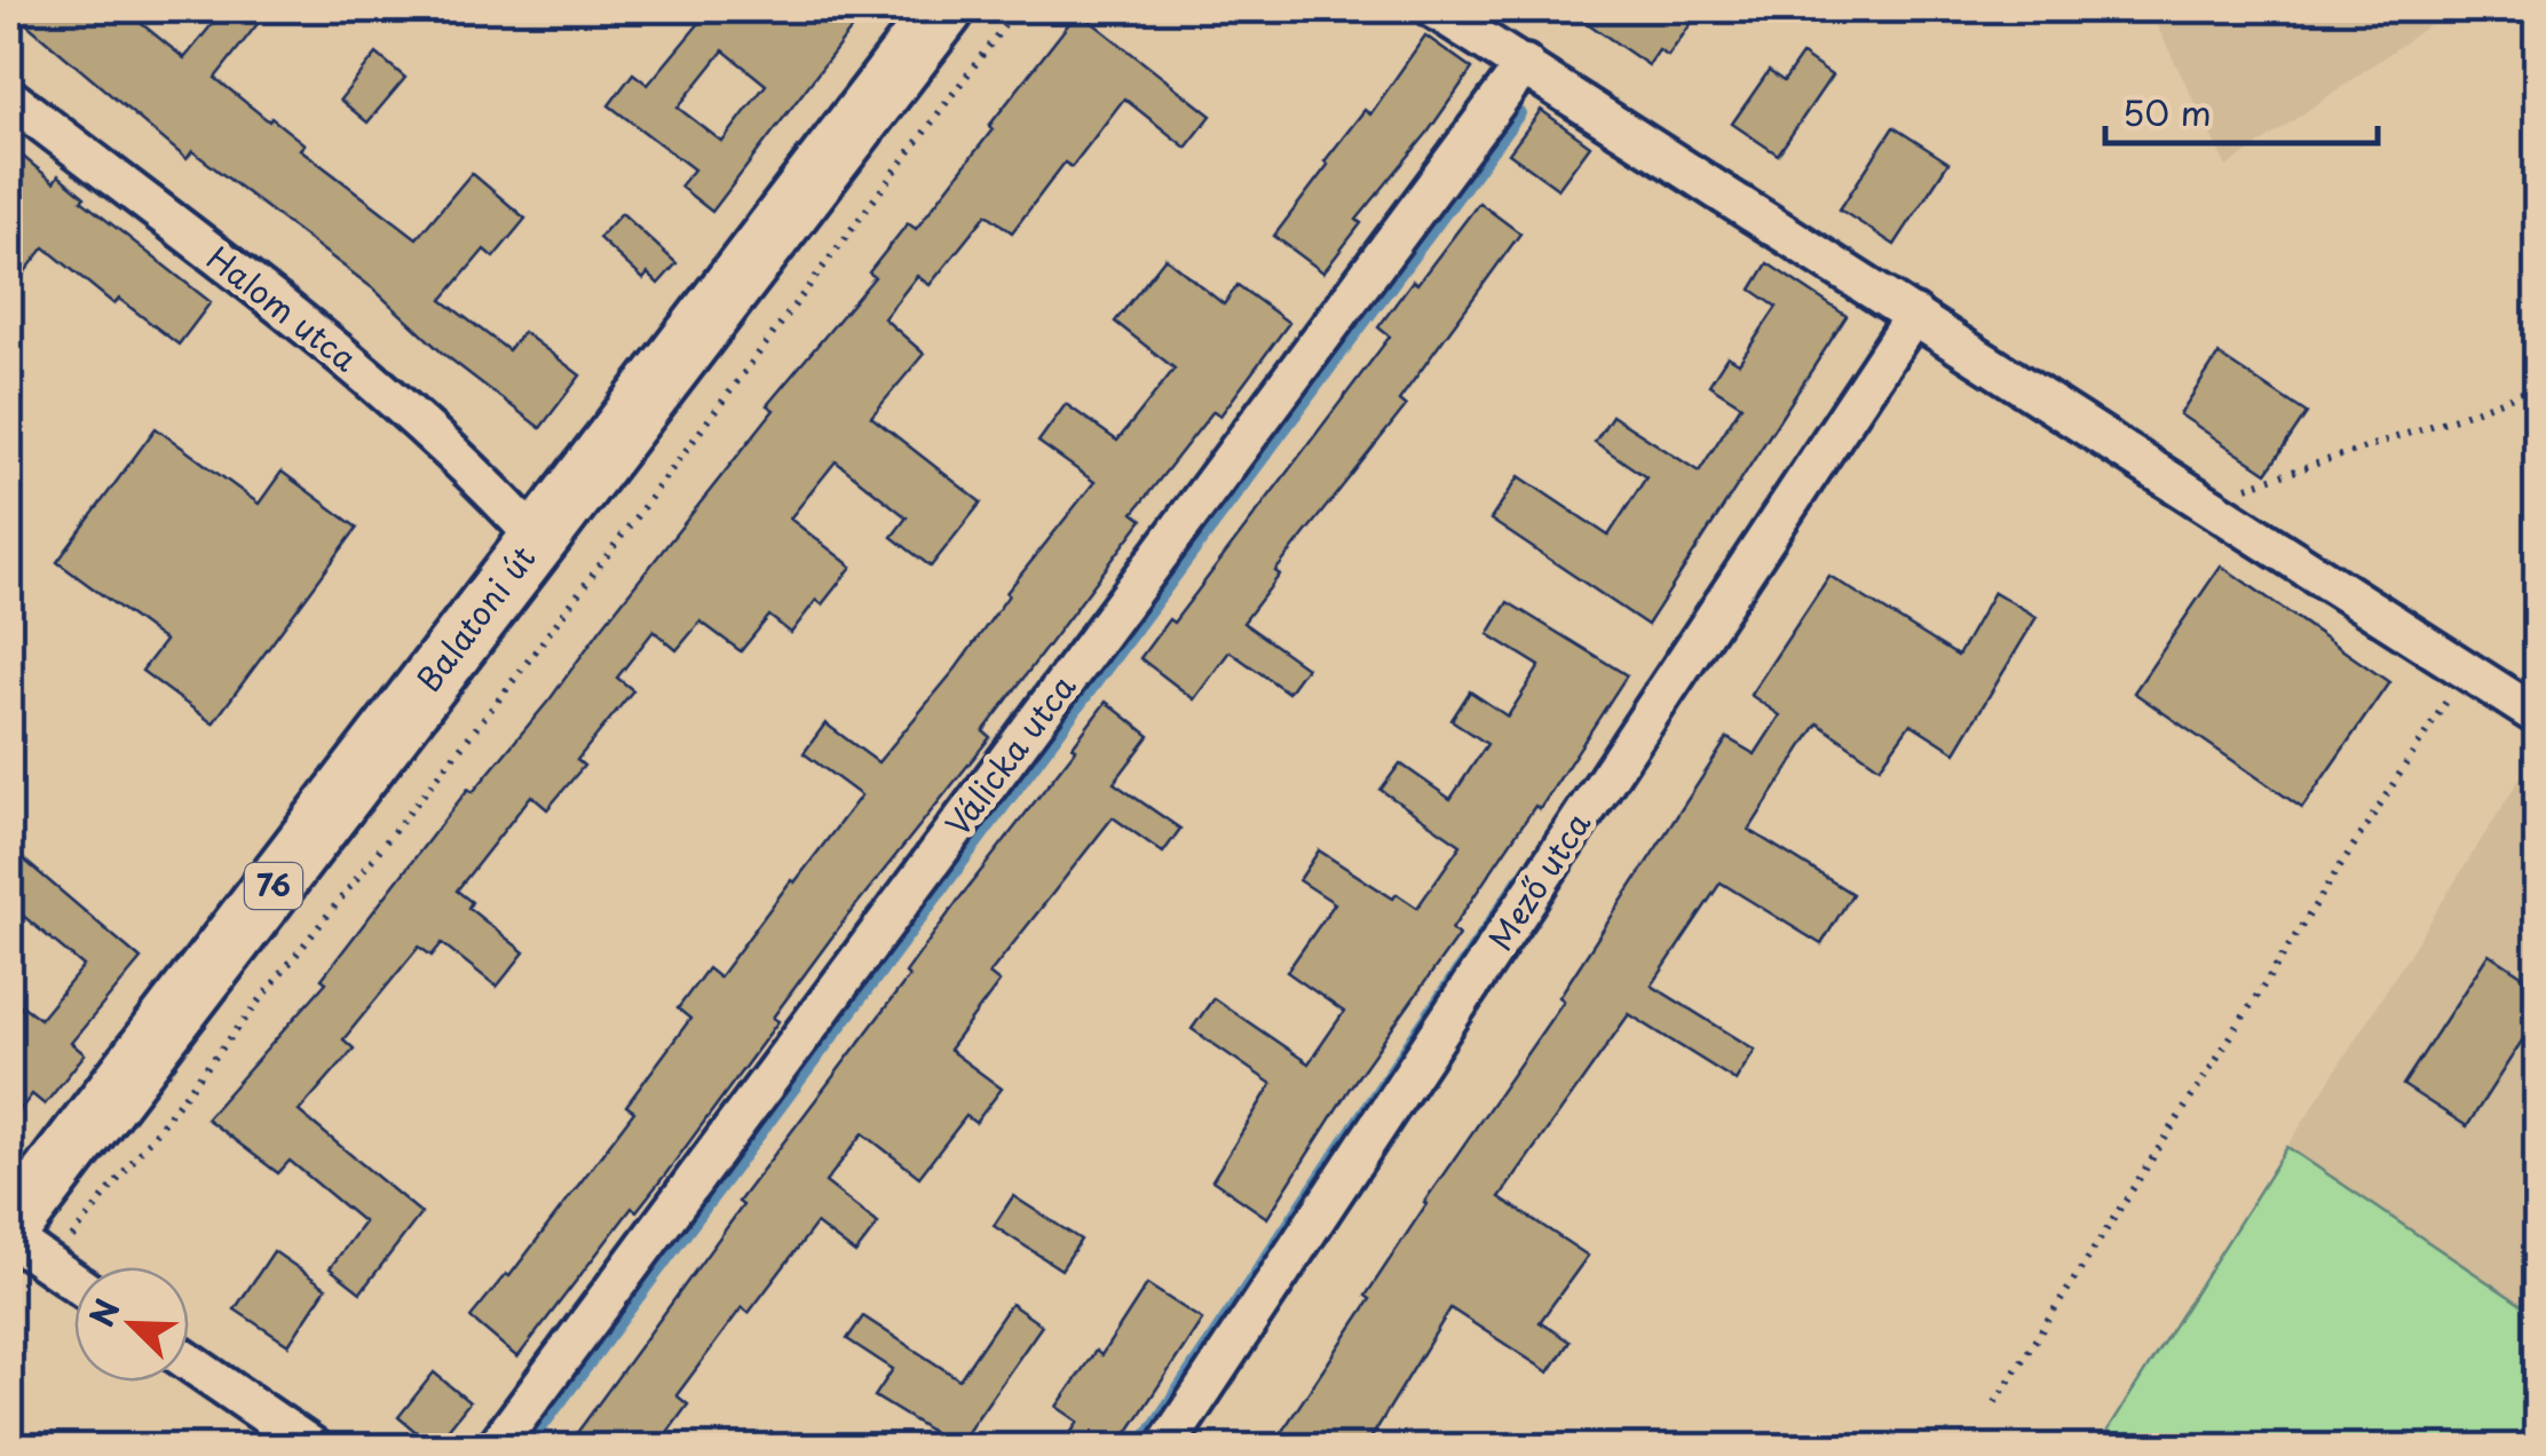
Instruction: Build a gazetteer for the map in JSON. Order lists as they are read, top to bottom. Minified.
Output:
{"streets":{"main road":["Balatoni út","76"],"street":["Halom utca","Válicka utca","Mező utca"]},"crossings":[["Halom utca","Balatoni út"]],"scale_bar":"50 m","north":"top left"}
